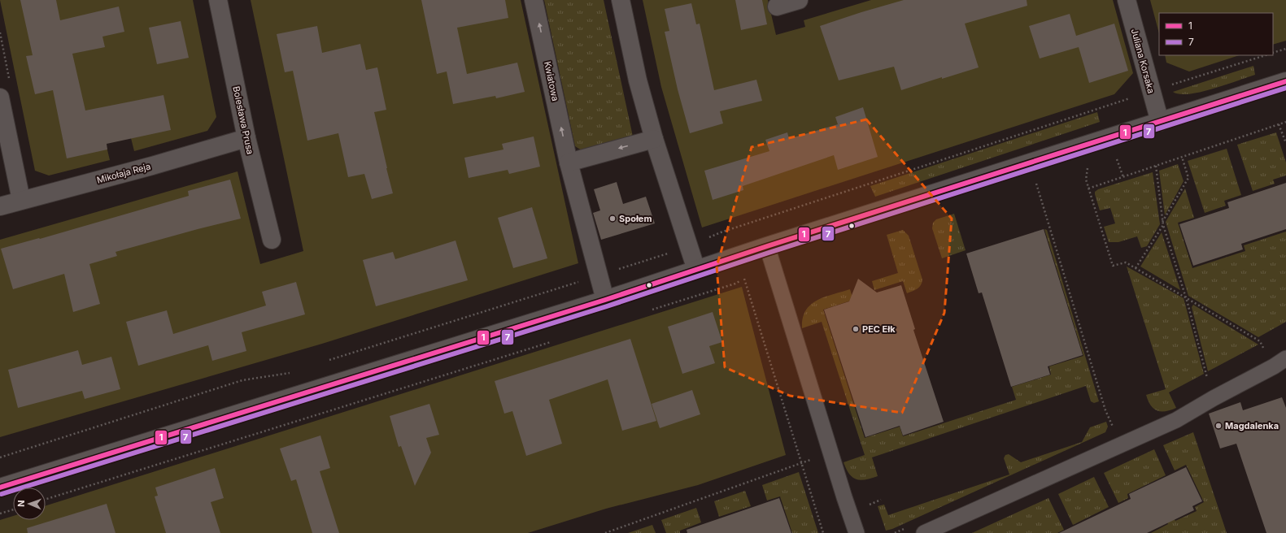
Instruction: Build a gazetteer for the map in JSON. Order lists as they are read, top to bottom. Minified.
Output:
{"streets":{"street":["Juliana Korsaka","Kwiatowa","Bolesława Prusa","Mikołaja Reja"]},"crossings":[["Bolesława Prusa","Mikołaja Reja"]],"places":["Społem","PEC Ełk","Magdalenka"],"lines":["transit line 1","transit line 7"],"legend":["1","7"],"north":"left"}
